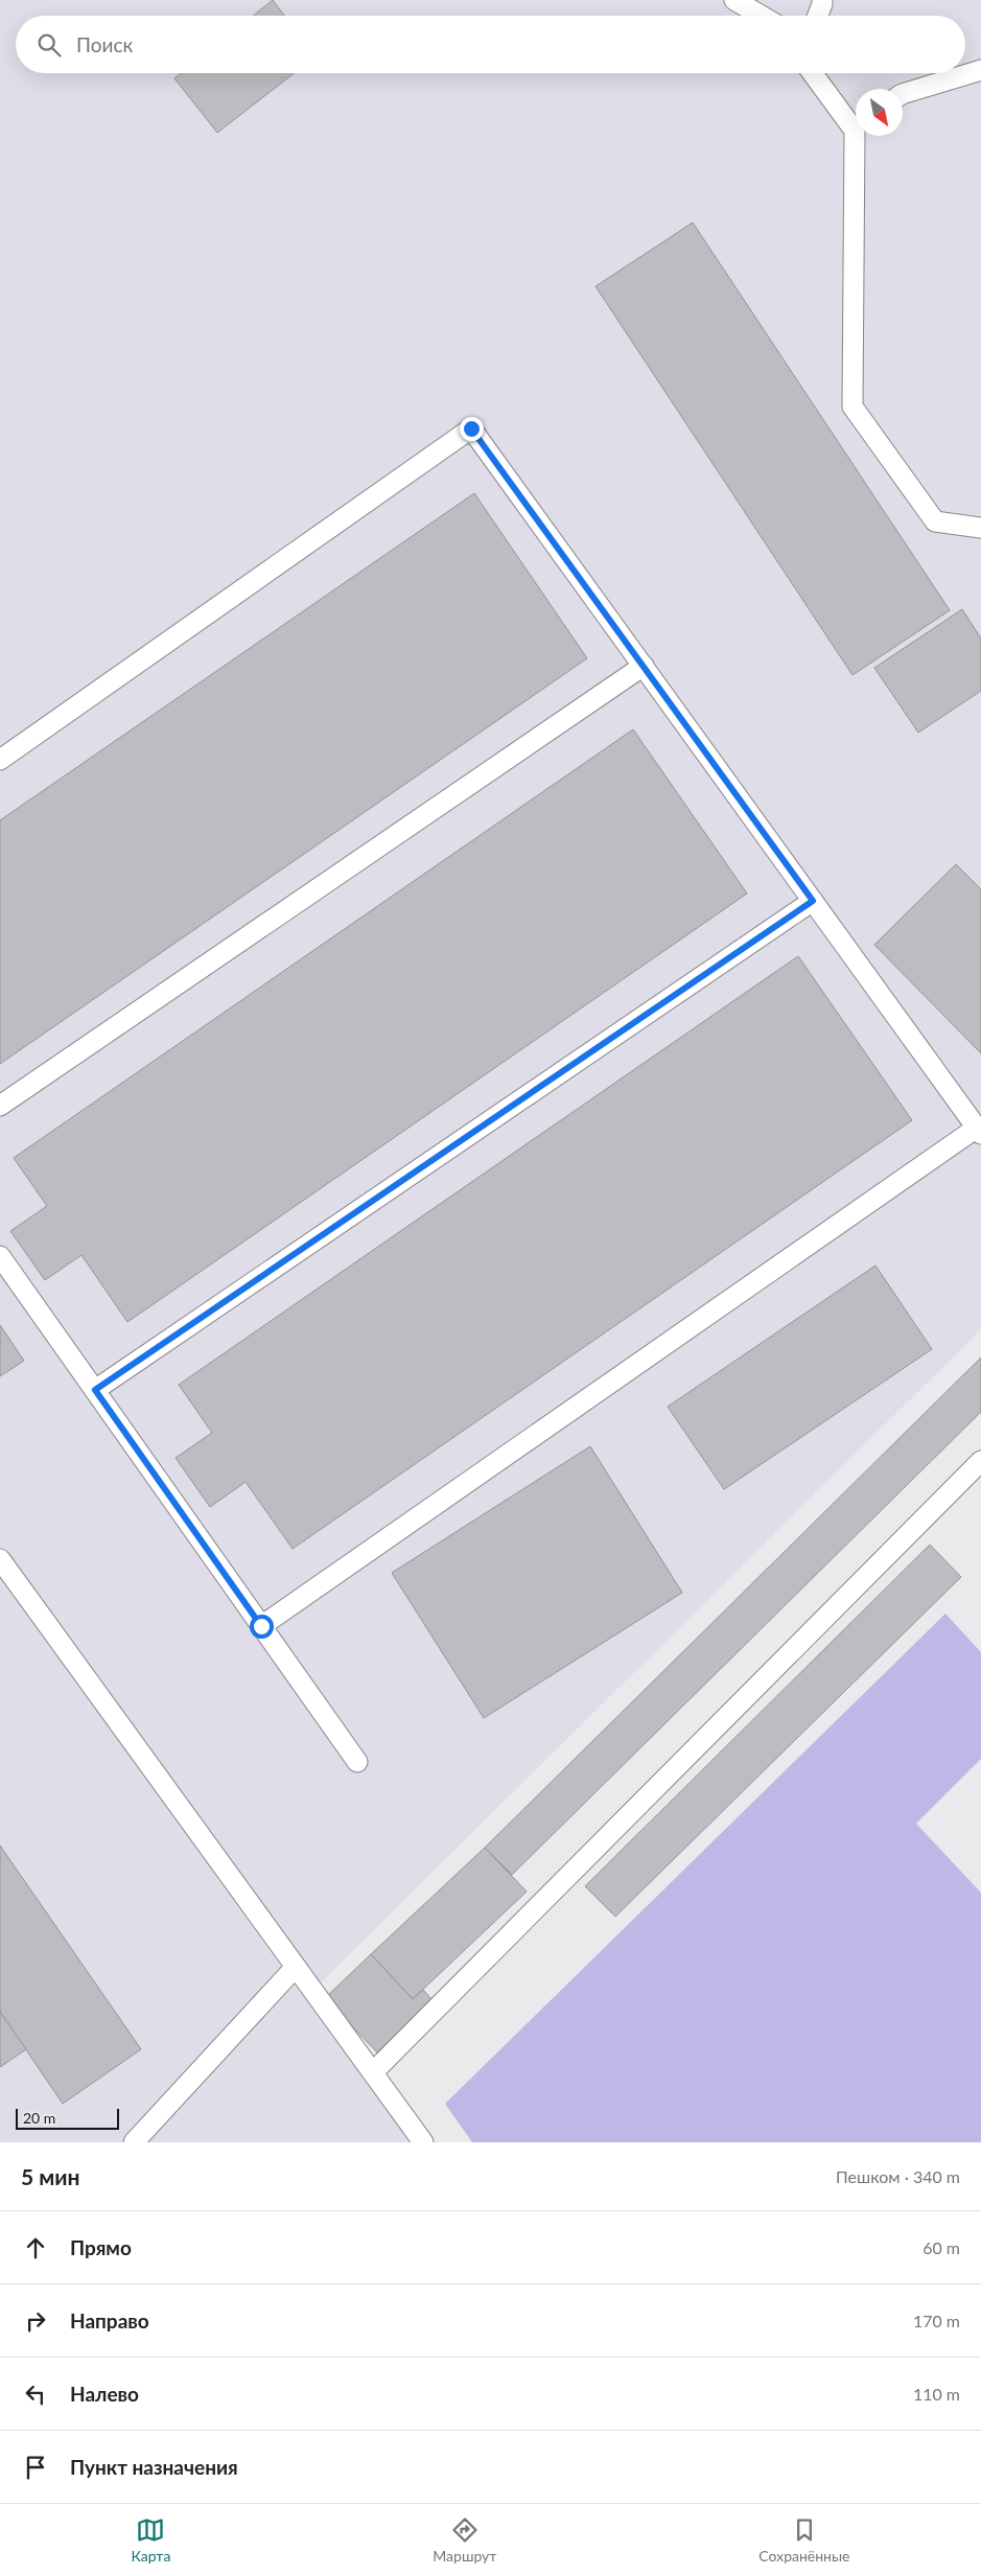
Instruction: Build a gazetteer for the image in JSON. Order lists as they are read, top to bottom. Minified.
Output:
{"scale_bar":"20 m","north":"bottom right","page":{"search":"Поиск","scale":"20 m","heading":["5 мин","Пешком · 340 m"],"list":[["Прямо","60 m"],["Направо","170 m"],["Налево","110 m"],"Пункт назначения"],"nav":["Карта","Маршрут","Сохранённые"]}}
